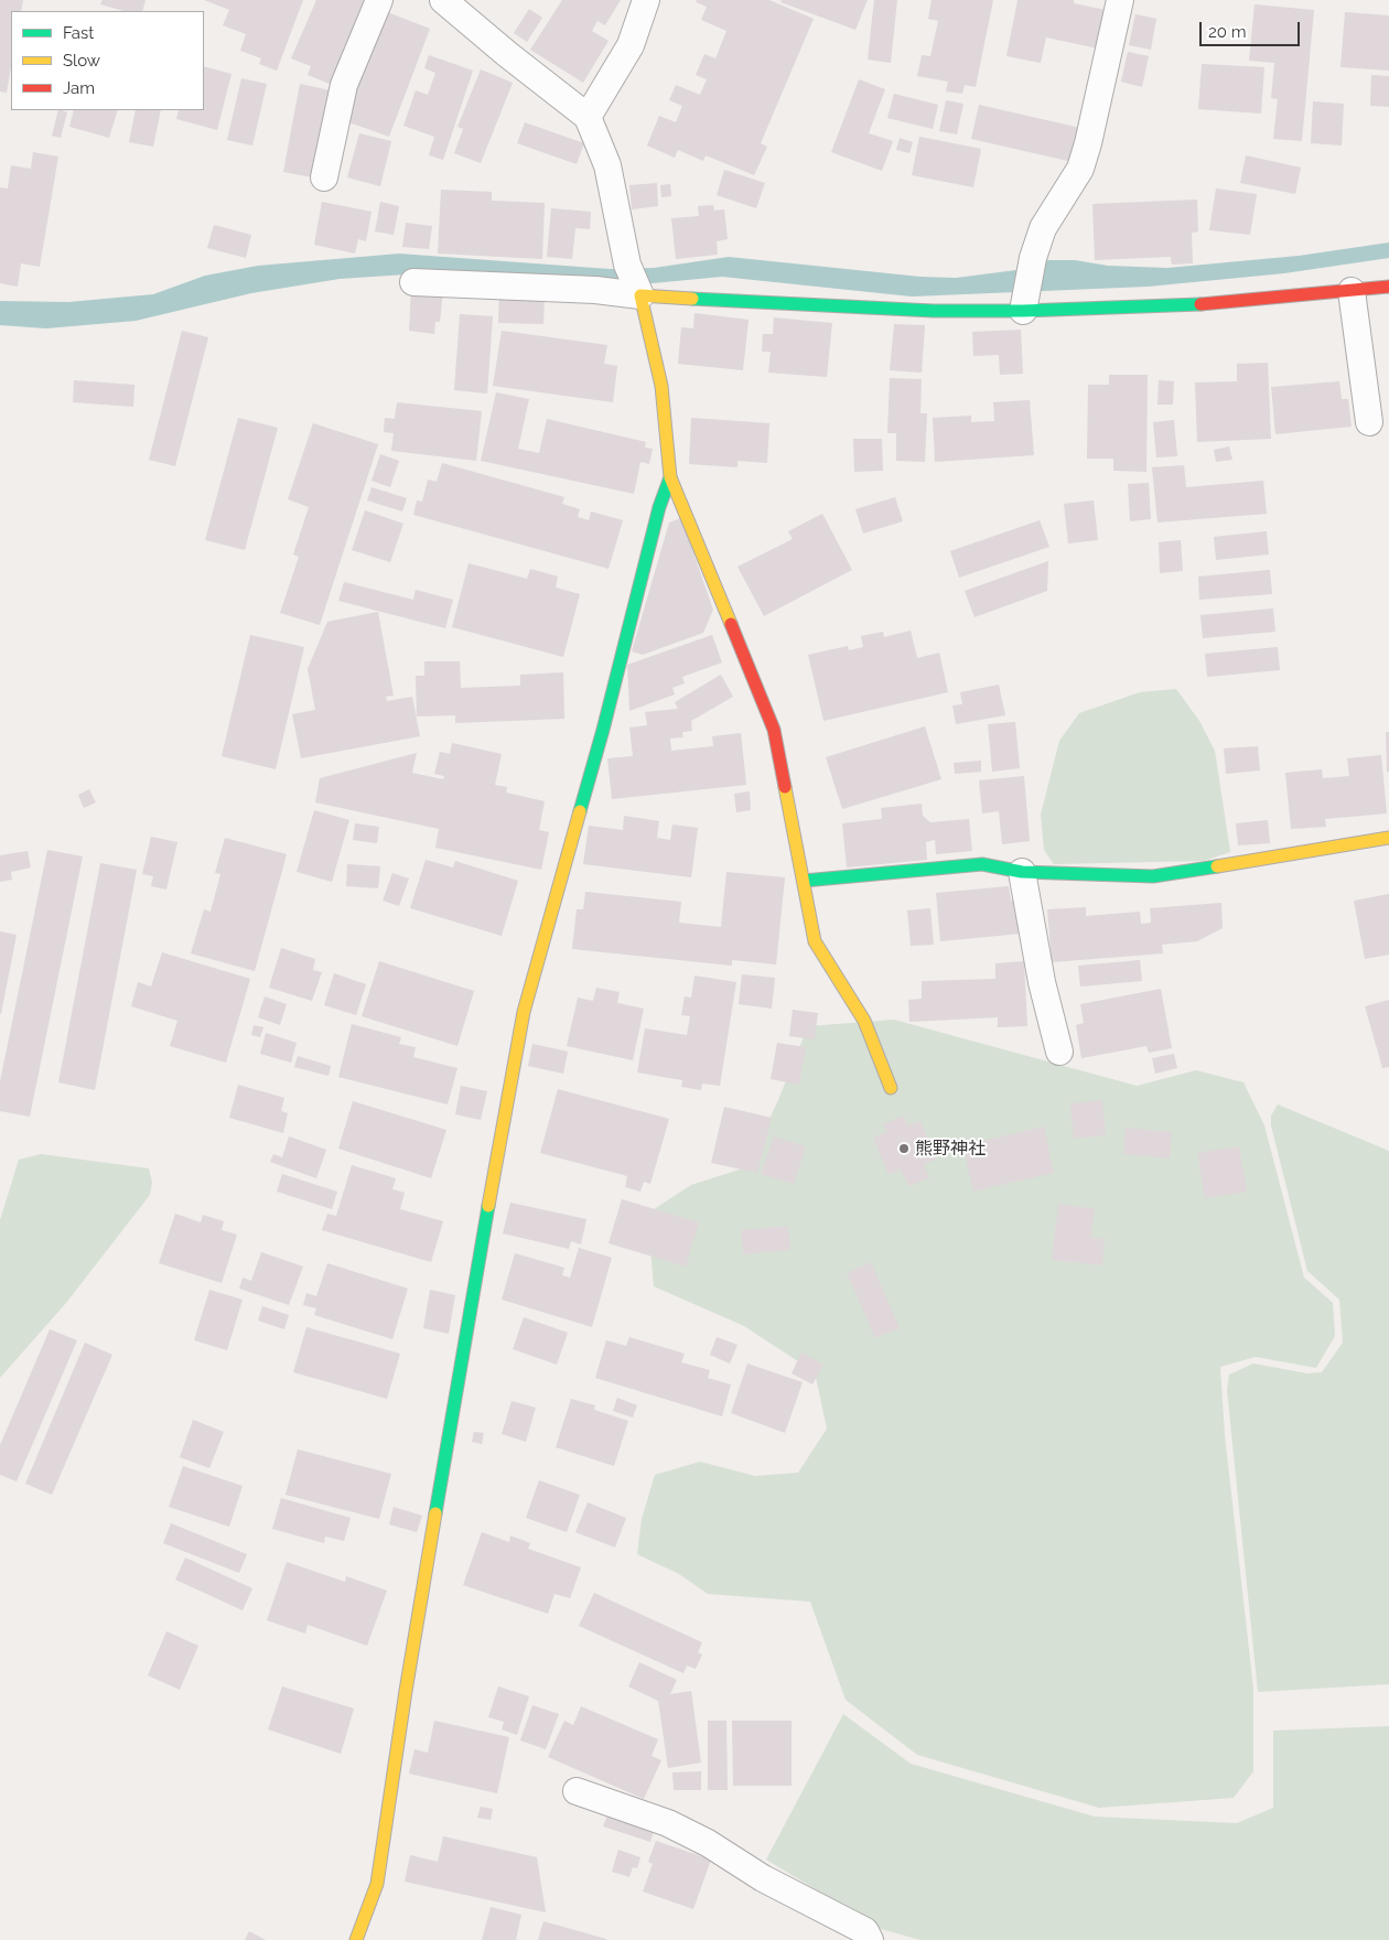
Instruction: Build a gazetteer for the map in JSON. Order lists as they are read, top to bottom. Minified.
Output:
{"places":["熊野神社"],"legend":["Fast","Slow","Jam"],"scale_bar":"20 m"}
